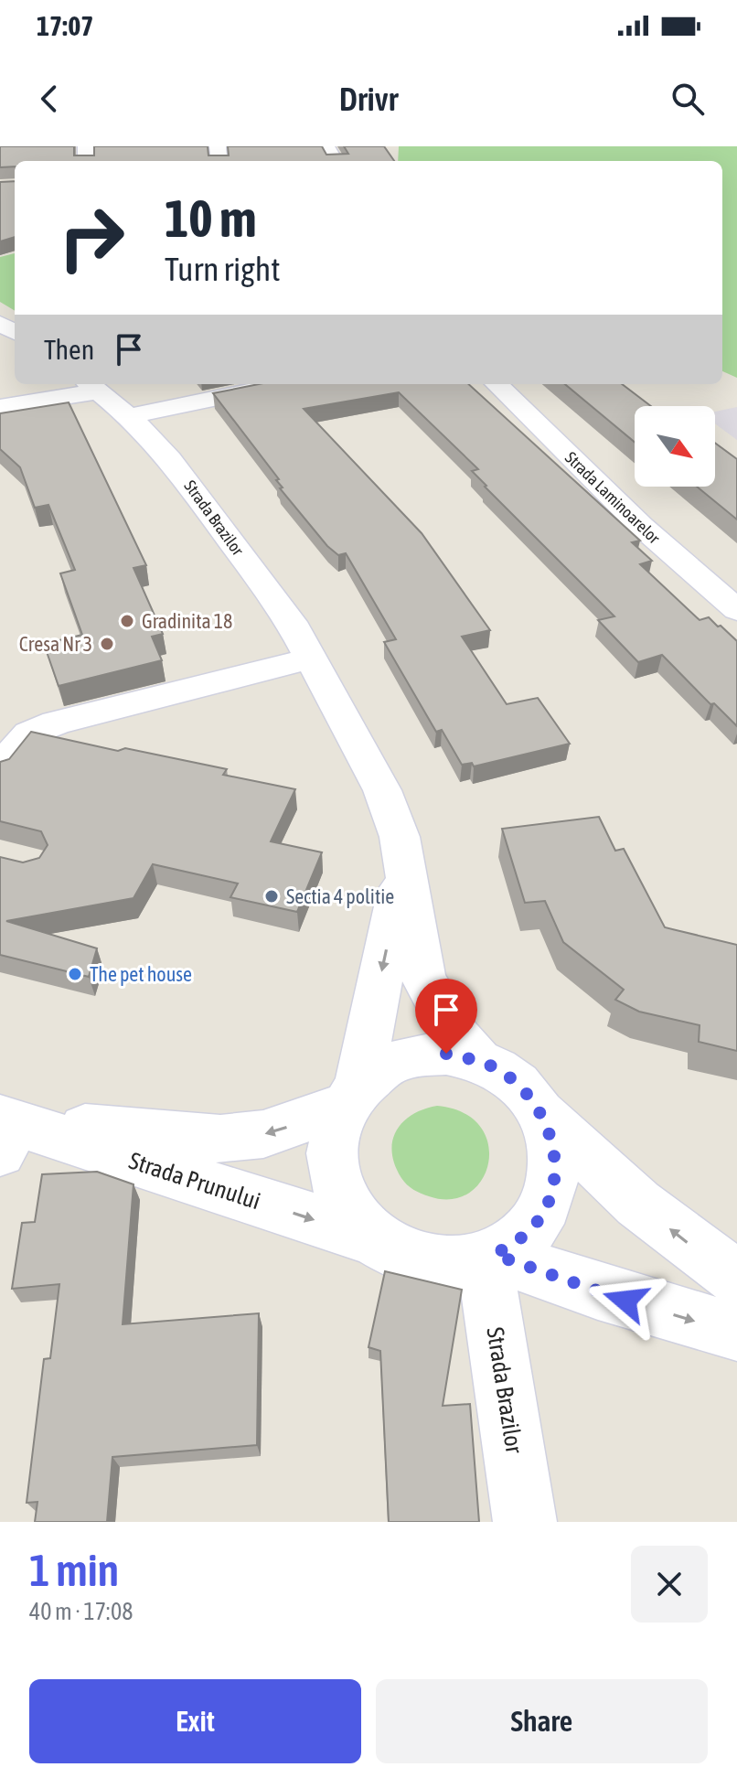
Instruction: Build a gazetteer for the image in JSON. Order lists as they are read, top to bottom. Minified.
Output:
{"streets":{"street":["Strada Laminoarelor","Strada Brazilor","Strada Prunului"]},"crossings":[["Strada Brazilor","Strada Prunului"]],"places":["Gradinita 18","Cresa Nr 3","Sectia 4 politie","The pet house"],"north":"bottom right","page":{"status":"17:07","header":"Drivr","turn":["10 m","Turn right"],"then":"Then","heading":["1 min","40 m · 17:08"],"buttons":["Exit","Share"]}}
